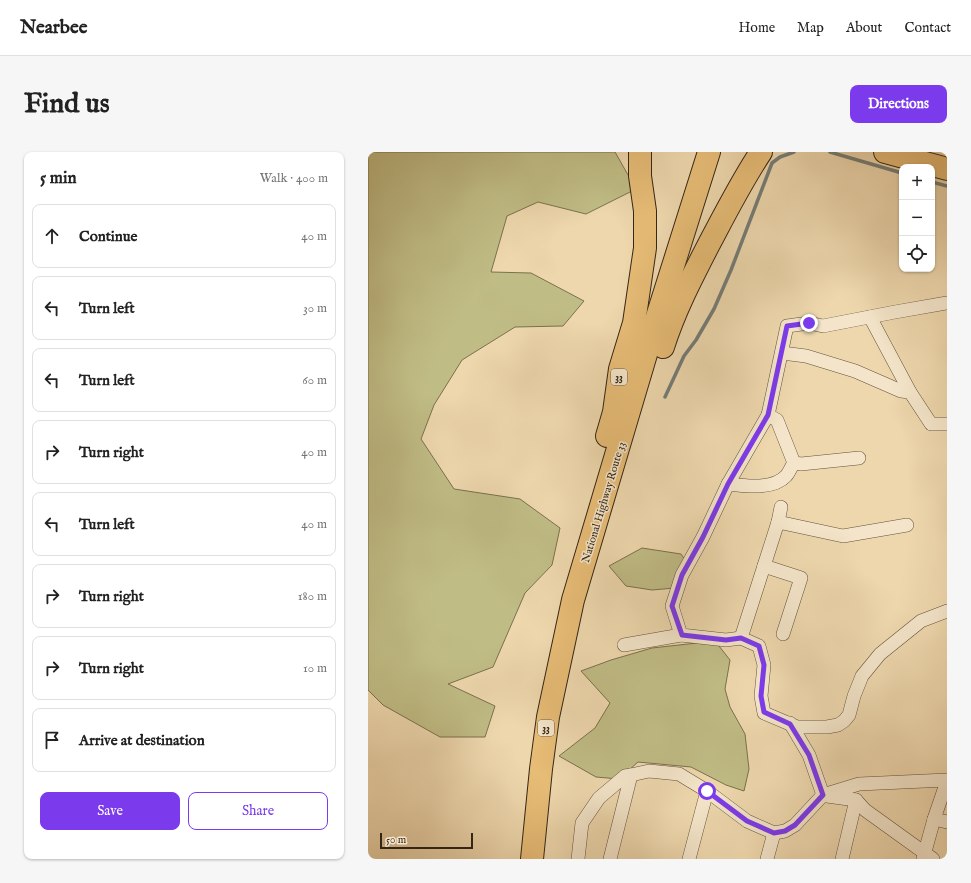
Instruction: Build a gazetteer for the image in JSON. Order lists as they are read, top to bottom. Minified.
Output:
{"streets":{"highway":["33","National Highway Route 33"]},"crossings":[["33","National Highway Route 33"]],"scale_bar":"50 m","page":{"header":"Nearbee","nav":["Home","Map","About","Contact"],"buttons":["Directions",["Save","Share"]],"title":"Find us","heading":["5 min","Walk · 400 m"],"map_buttons":["+","−"],"list":[["Continue","40 m"],["Turn left","30 m"],["Turn left","60 m"],["Turn right","40 m"],["Turn left","40 m"],["Turn right","180 m"],["Turn right","10 m"],"Arrive at destination"],"scale":"50 m"}}
